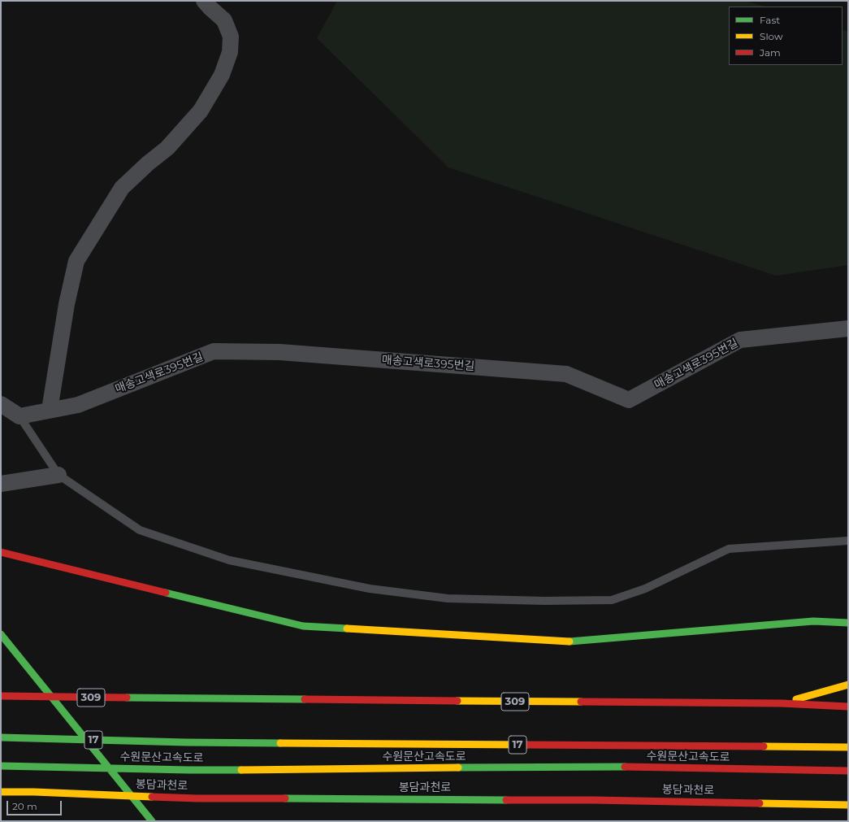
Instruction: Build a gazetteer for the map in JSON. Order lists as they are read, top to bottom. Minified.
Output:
{"streets":{"highway":["309","17","수원문산고속도로","봉담과천로"],"street":["매송고색로395번길"]},"legend":["Fast","Slow","Jam"],"scale_bar":"20 m"}
